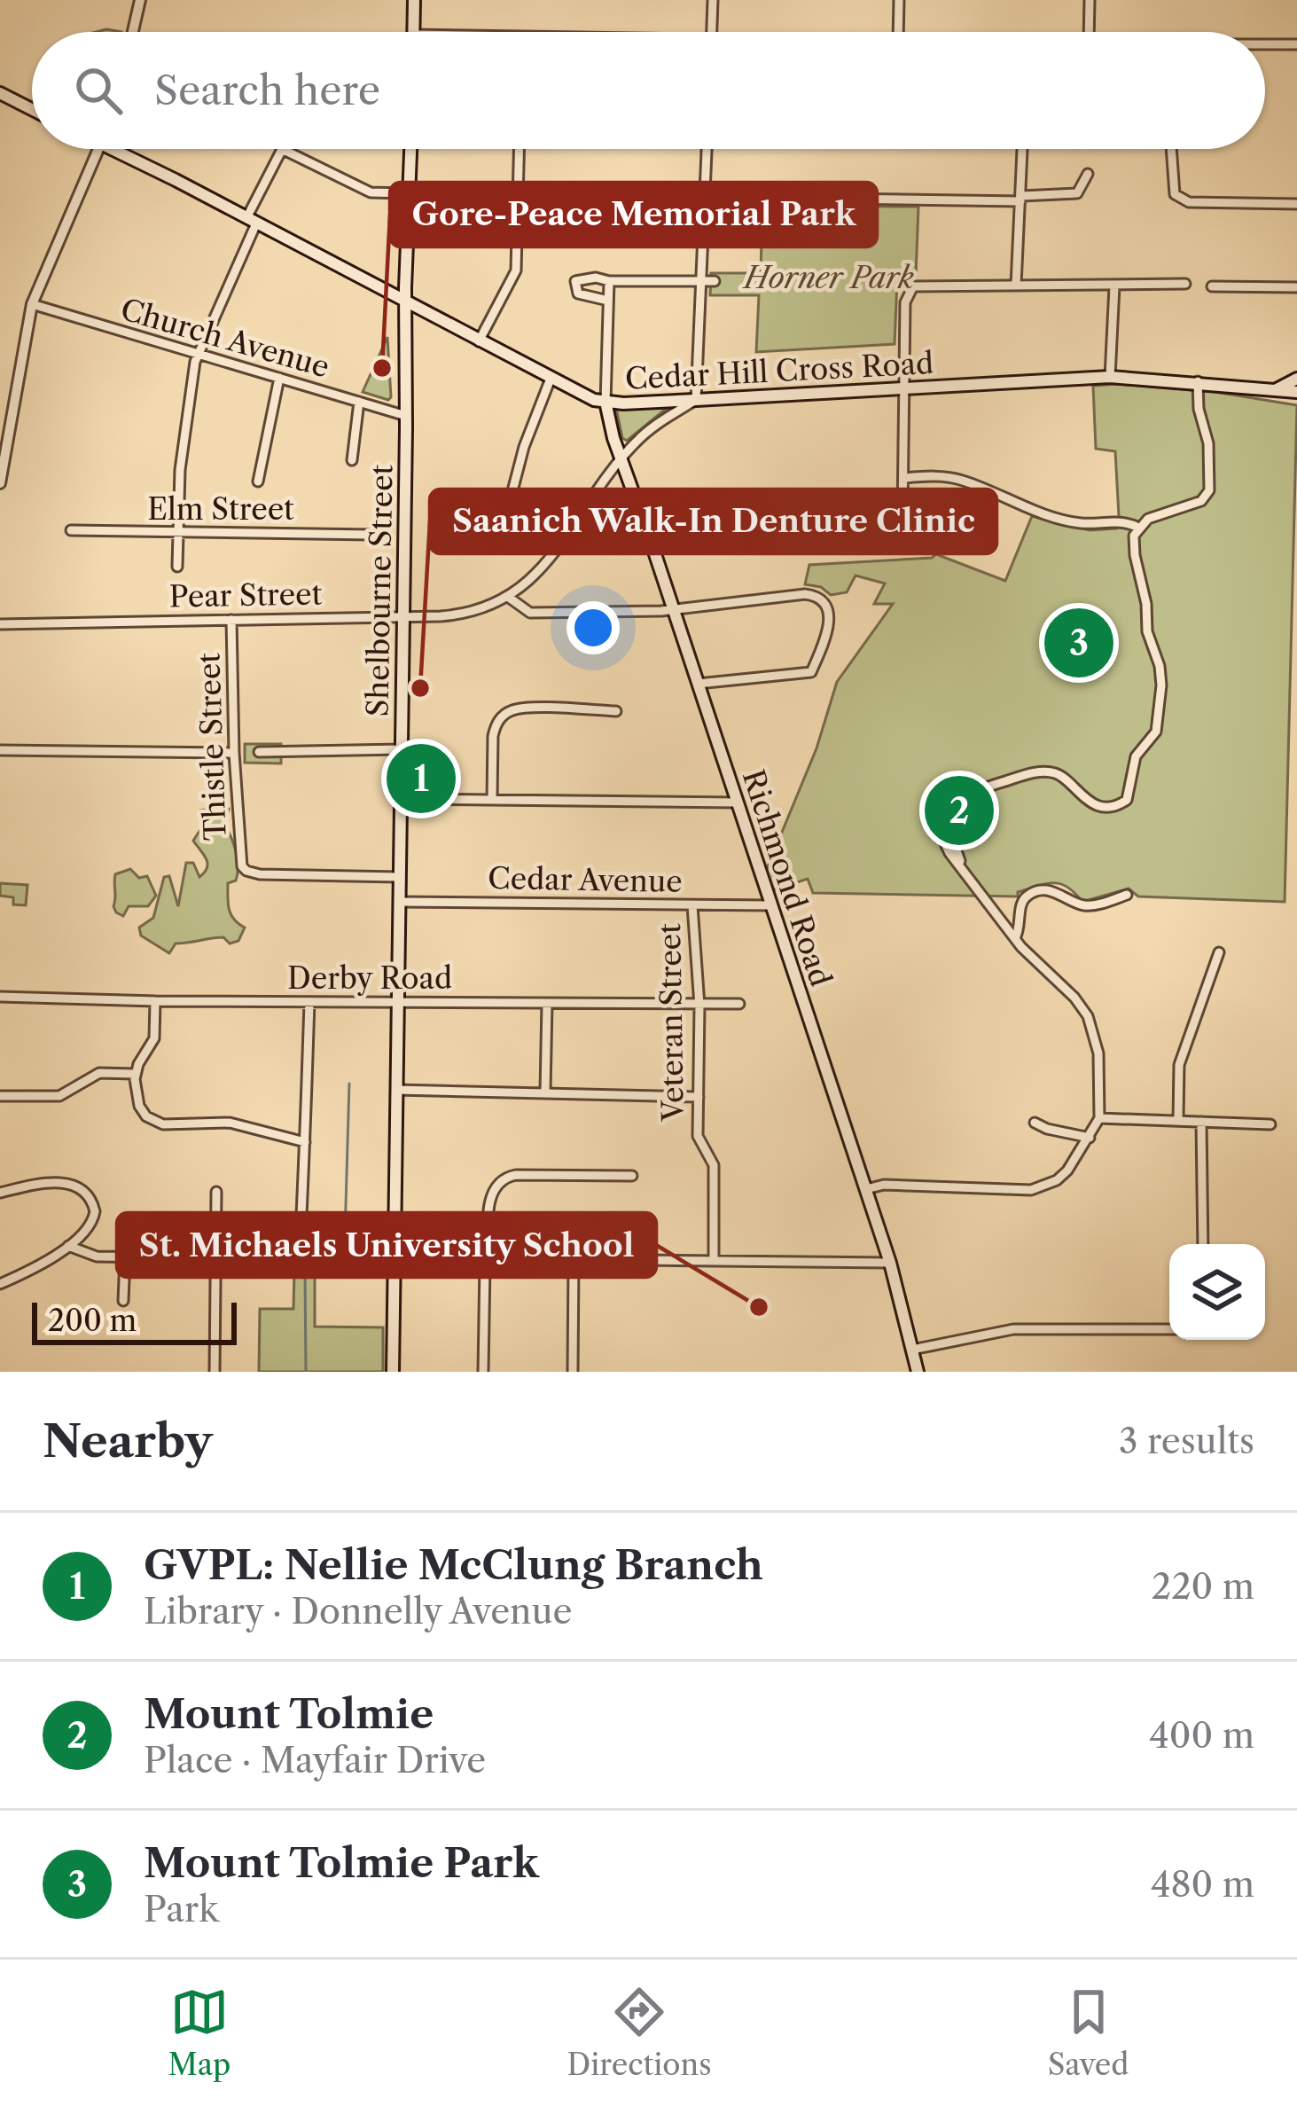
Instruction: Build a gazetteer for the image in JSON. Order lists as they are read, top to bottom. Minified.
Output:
{"streets":{"main road":["Cedar Hill Cross Road","Shelbourne Street","Richmond Road"],"street":["Church Avenue","Elm Street","Pear Street","Thistle Street","Cedar Avenue","Derby Road","Veteran Street"]},"crossings":[["Church Avenue","Shelbourne Street"],["Cedar Hill Cross Road","Shelbourne Street"],["Cedar Hill Cross Road","Richmond Road"],["Shelbourne Street","Pear Street"],["Shelbourne Street","Thistle Street"],["Shelbourne Street","Cedar Avenue"],["Shelbourne Street","Derby Road"],["Pear Street","Thistle Street"],["Richmond Road","Cedar Avenue"],["Cedar Avenue","Veteran Street"],["Derby Road","Veteran Street"]],"parks":["Horner Park"],"places":["Gore-Peace Memorial Park","Saanich Walk-In Denture Clinic","St. Michaels University School"],"scale_bar":"200 m","page":{"search":"Search here","pins":["3","1","2"],"scale":"200 m","heading":["Nearby","3 results"],"list":[{"mark":"1","name":"GVPL: Nellie McClung Branch","note":"Library · Donnelly Avenue","value":"220 m"},{"mark":"2","name":"Mount Tolmie","note":"Place · Mayfair Drive","value":"400 m"},{"mark":"3","name":"Mount Tolmie Park","note":"Park","value":"480 m"}],"nav":["Map","Directions","Saved"]}}
